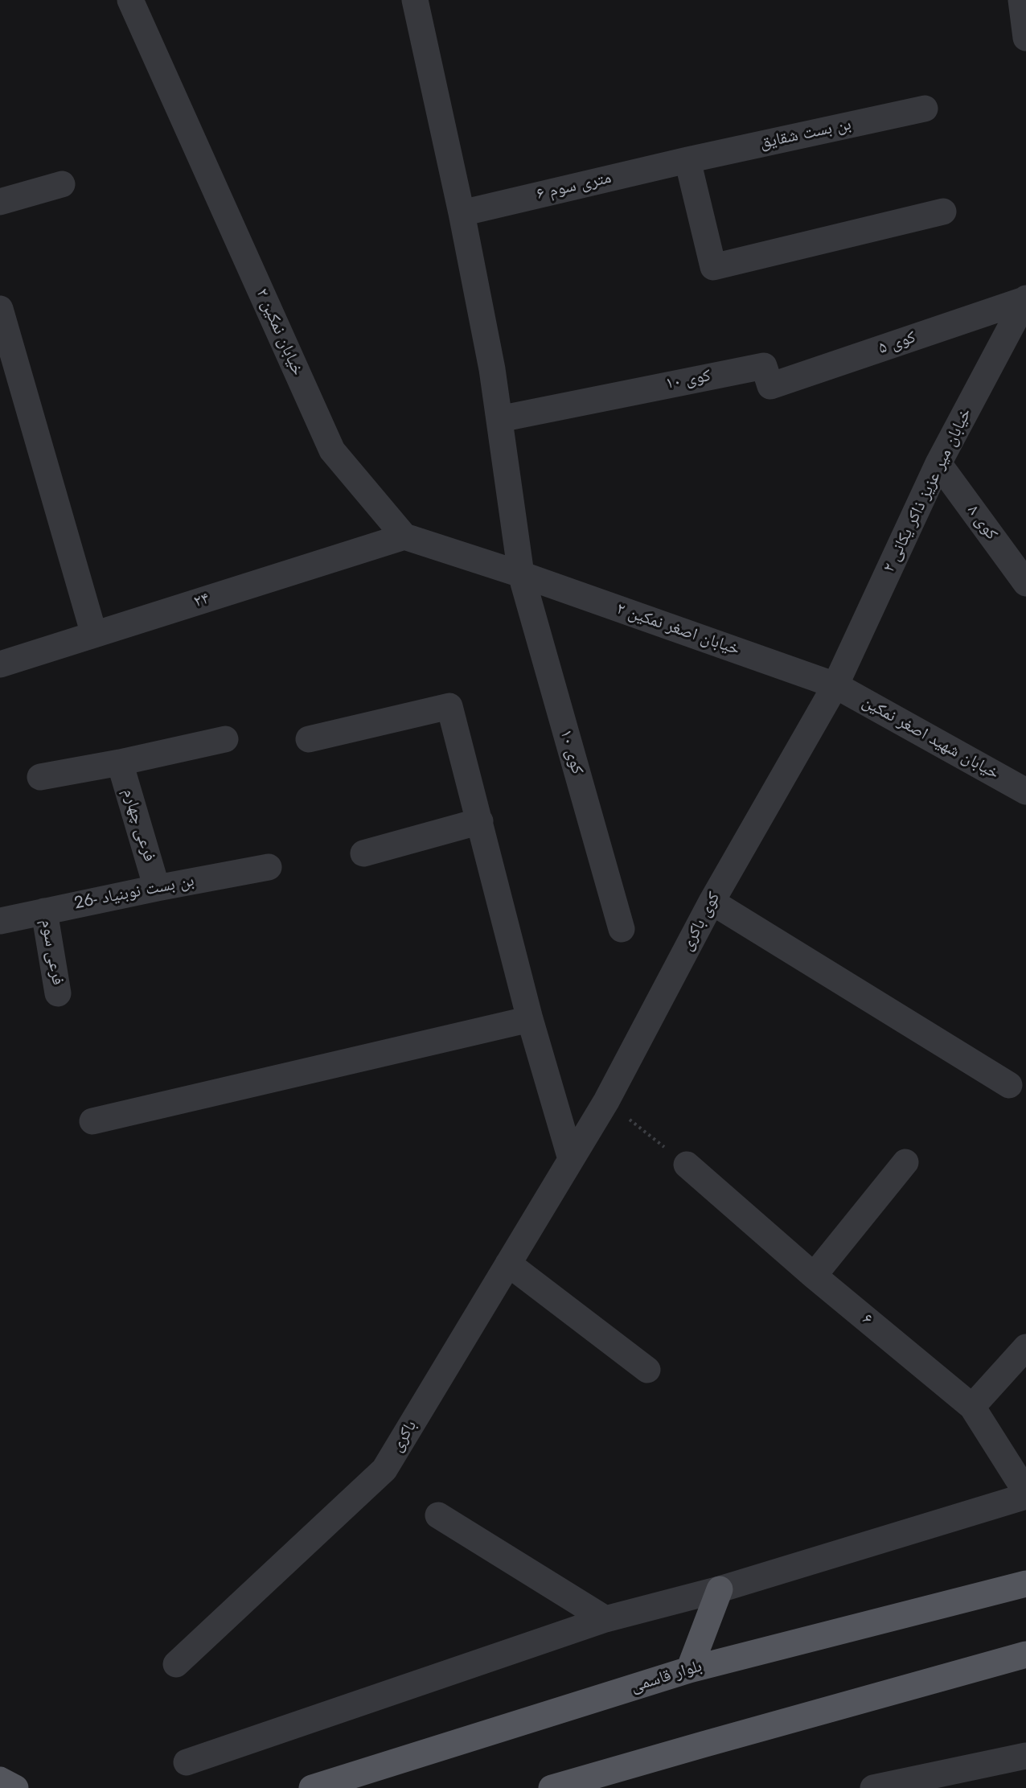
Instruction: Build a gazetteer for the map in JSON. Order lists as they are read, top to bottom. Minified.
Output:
{"streets":{"main road":["بلوار قاسمی"],"street":["بن بست شقایق","۶ متری سوم","خیابان نمکین ۲","کوی ۵","کوی ۱۰","۲ خیابان میر عزیز ذاکر یکانی","کوی ۸","۲۴","خیابان اصغر نمکین ۲","خیابان شهید اصغر نمکین","فرعی چهارم","26- بن بست نوبنیاد","کوی باکری","فرعی سوم","۶","باکری"]},"crossings":[["بن بست شقایق","۶ متری سوم"],["۶ متری سوم","کوی ۱۰"],["خیابان نمکین ۲","۲۴"],["کوی ۵","کوی ۱۰"],["کوی ۵","۲ خیابان میر عزیز ذاکر یکانی"],["کوی ۱۰","خیابان اصغر نمکین ۲"],["۲ خیابان میر عزیز ذاکر یکانی","کوی ۸"],["۲ خیابان میر عزیز ذاکر یکانی","خیابان اصغر نمکین ۲"],["۲ خیابان میر عزیز ذاکر یکانی","خیابان شهید اصغر نمکین"],["۲ خیابان میر عزیز ذاکر یکانی","کوی باکری"],["خیابان اصغر نمکین ۲","خیابان شهید اصغر نمکین"],["خیابان اصغر نمکین ۲","کوی باکری"],["خیابان شهید اصغر نمکین","کوی باکری"],["فرعی چهارم","26- بن بست نوبنیاد"],["26- بن بست نوبنیاد","فرعی سوم"],["کوی باکری","باکری"]]}
